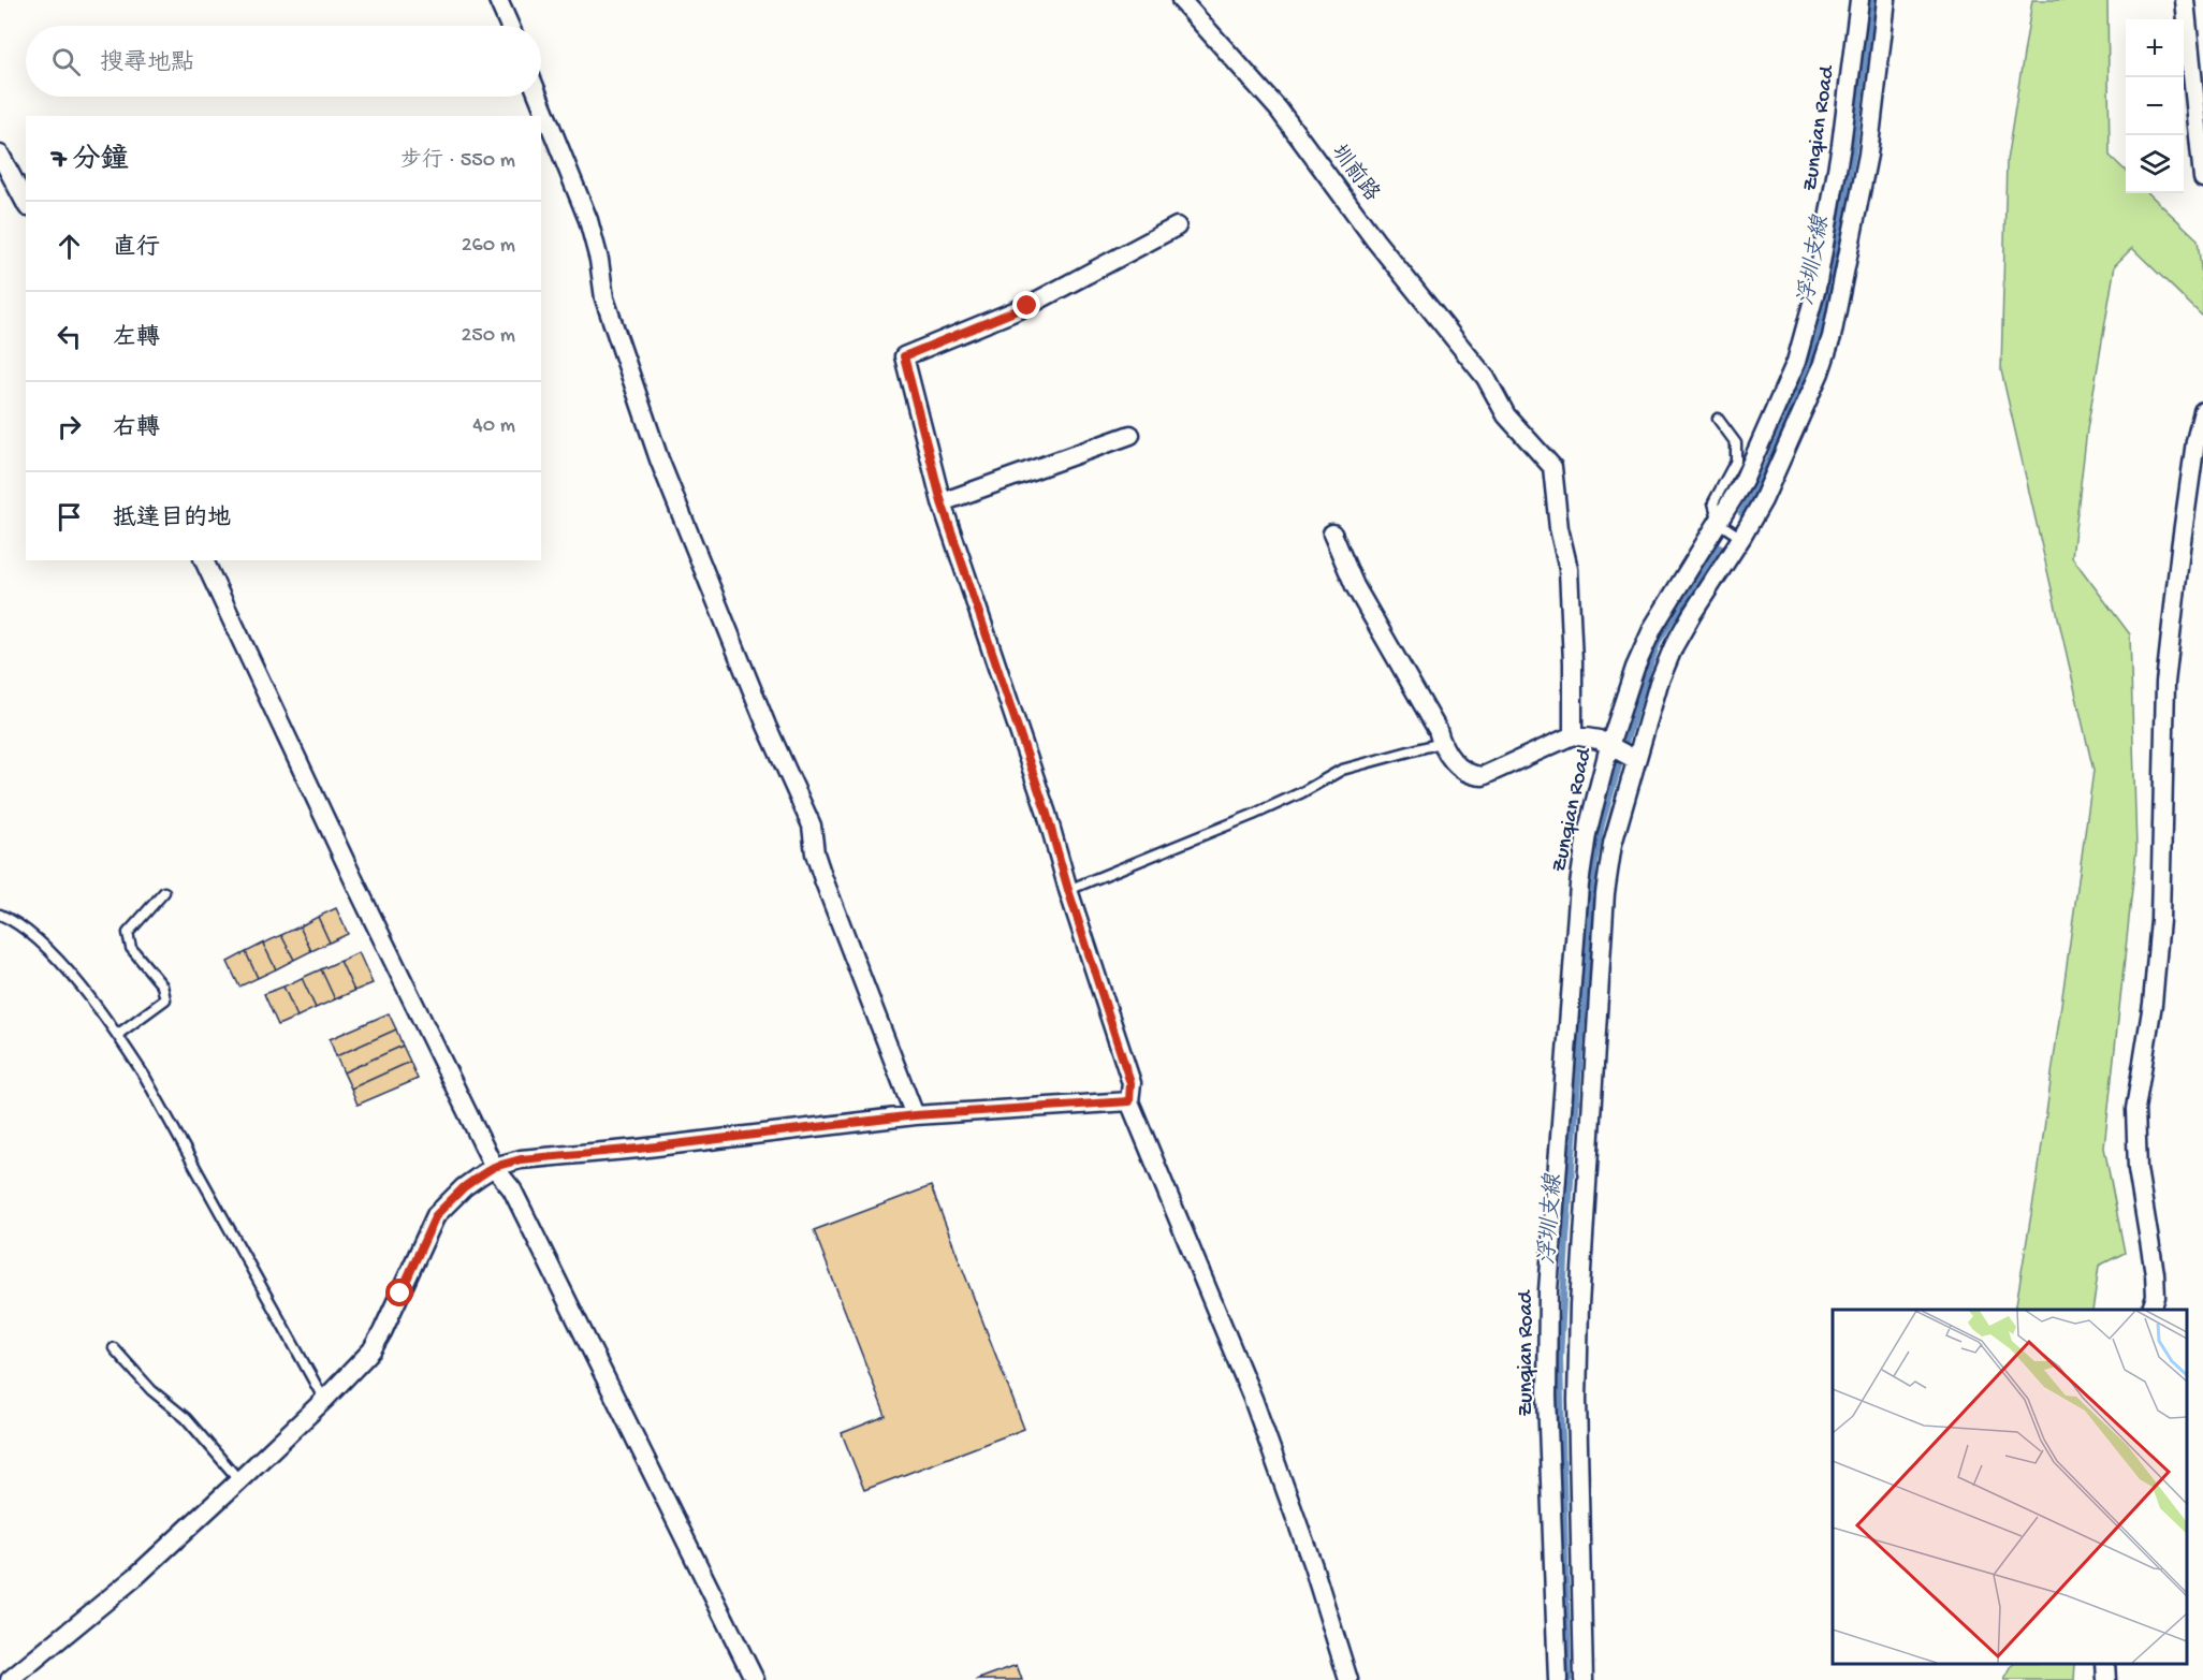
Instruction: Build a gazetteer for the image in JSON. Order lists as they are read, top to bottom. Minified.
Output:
{"streets":{"street":["Zunqian Road","圳前路"]},"water":["浮圳支線"],"page":{"map_buttons":["+","−"],"search":"搜尋地點","heading":["7 分鐘","步行 · 550 m"],"list":[["直行","260 m"],["左轉","250 m"],["右轉","40 m"],"抵達目的地"]}}
